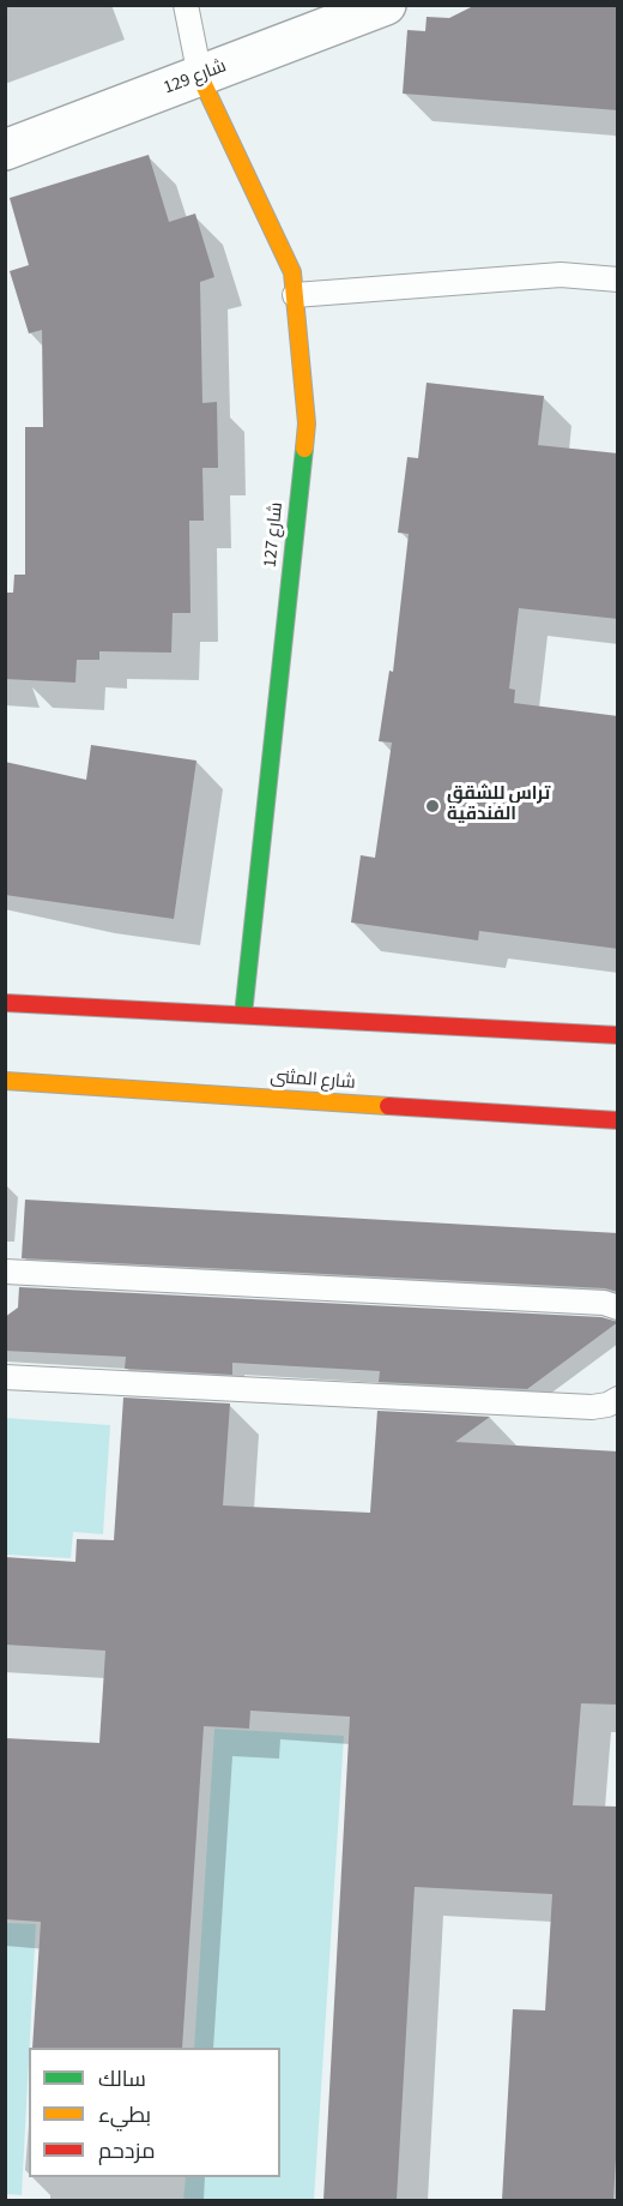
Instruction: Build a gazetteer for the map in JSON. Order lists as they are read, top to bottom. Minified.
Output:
{"streets":{"street":["شارع 129","شارع 127","شارع المثنى"]},"crossings":[["شارع 129","شارع 127"]],"places":["تراس للشقق الفندقية"],"legend":["سالك","بطيء","مزدحم"]}
